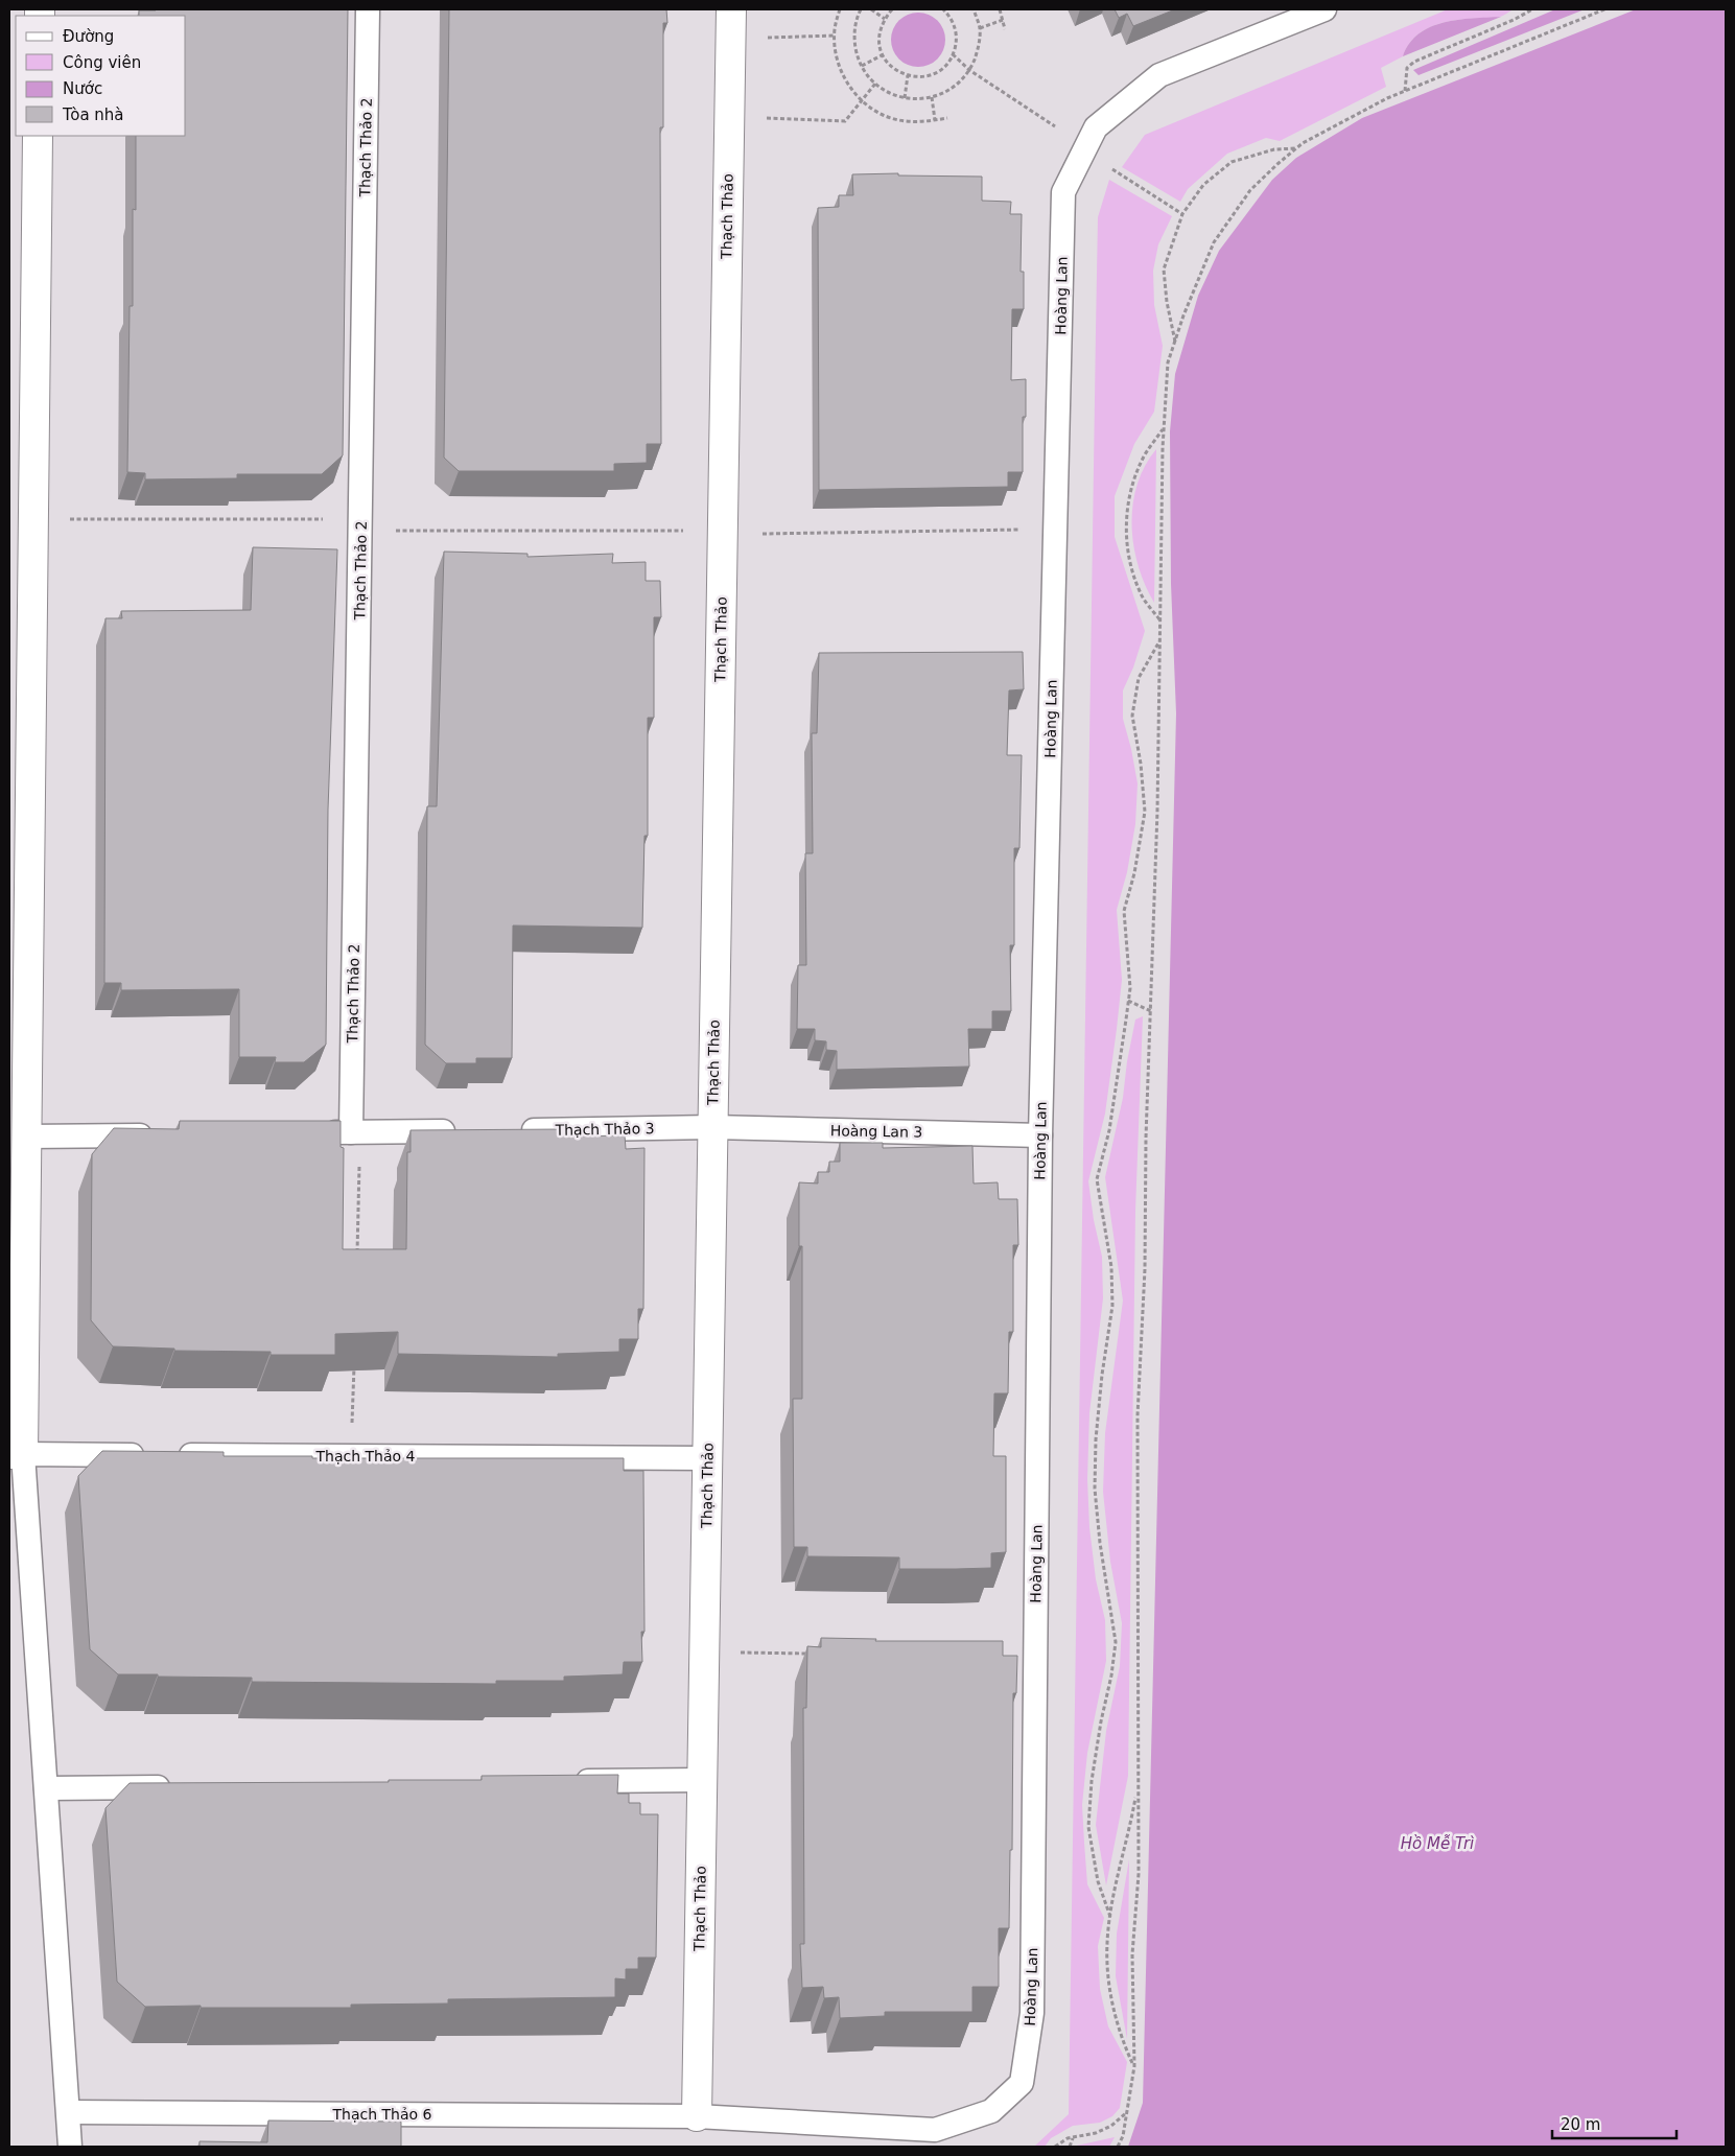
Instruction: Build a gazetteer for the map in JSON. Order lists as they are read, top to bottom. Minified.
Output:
{"streets":{"street":["Thạch Thảo"],"lane":["Thạch Thảo 2","Hoàng Lan","Thạch Thảo 3","Hoàng Lan 3","Thạch Thảo 4","Thạch Thảo 6"]},"crossings":[["Thạch Thảo","Hoàng Lan"],["Thạch Thảo","Thạch Thảo 3"],["Thạch Thảo","Hoàng Lan 3"],["Thạch Thảo","Thạch Thảo 4"],["Thạch Thảo","Thạch Thảo 6"],["Hoàng Lan","Hoàng Lan 3"],["Hoàng Lan","Thạch Thảo 6"],["Thạch Thảo 3","Hoàng Lan 3"]],"water":["Hồ Mễ Trì"],"legend":["Đường","Công viên","Nước","Tòa nhà"],"scale_bar":"20 m"}
